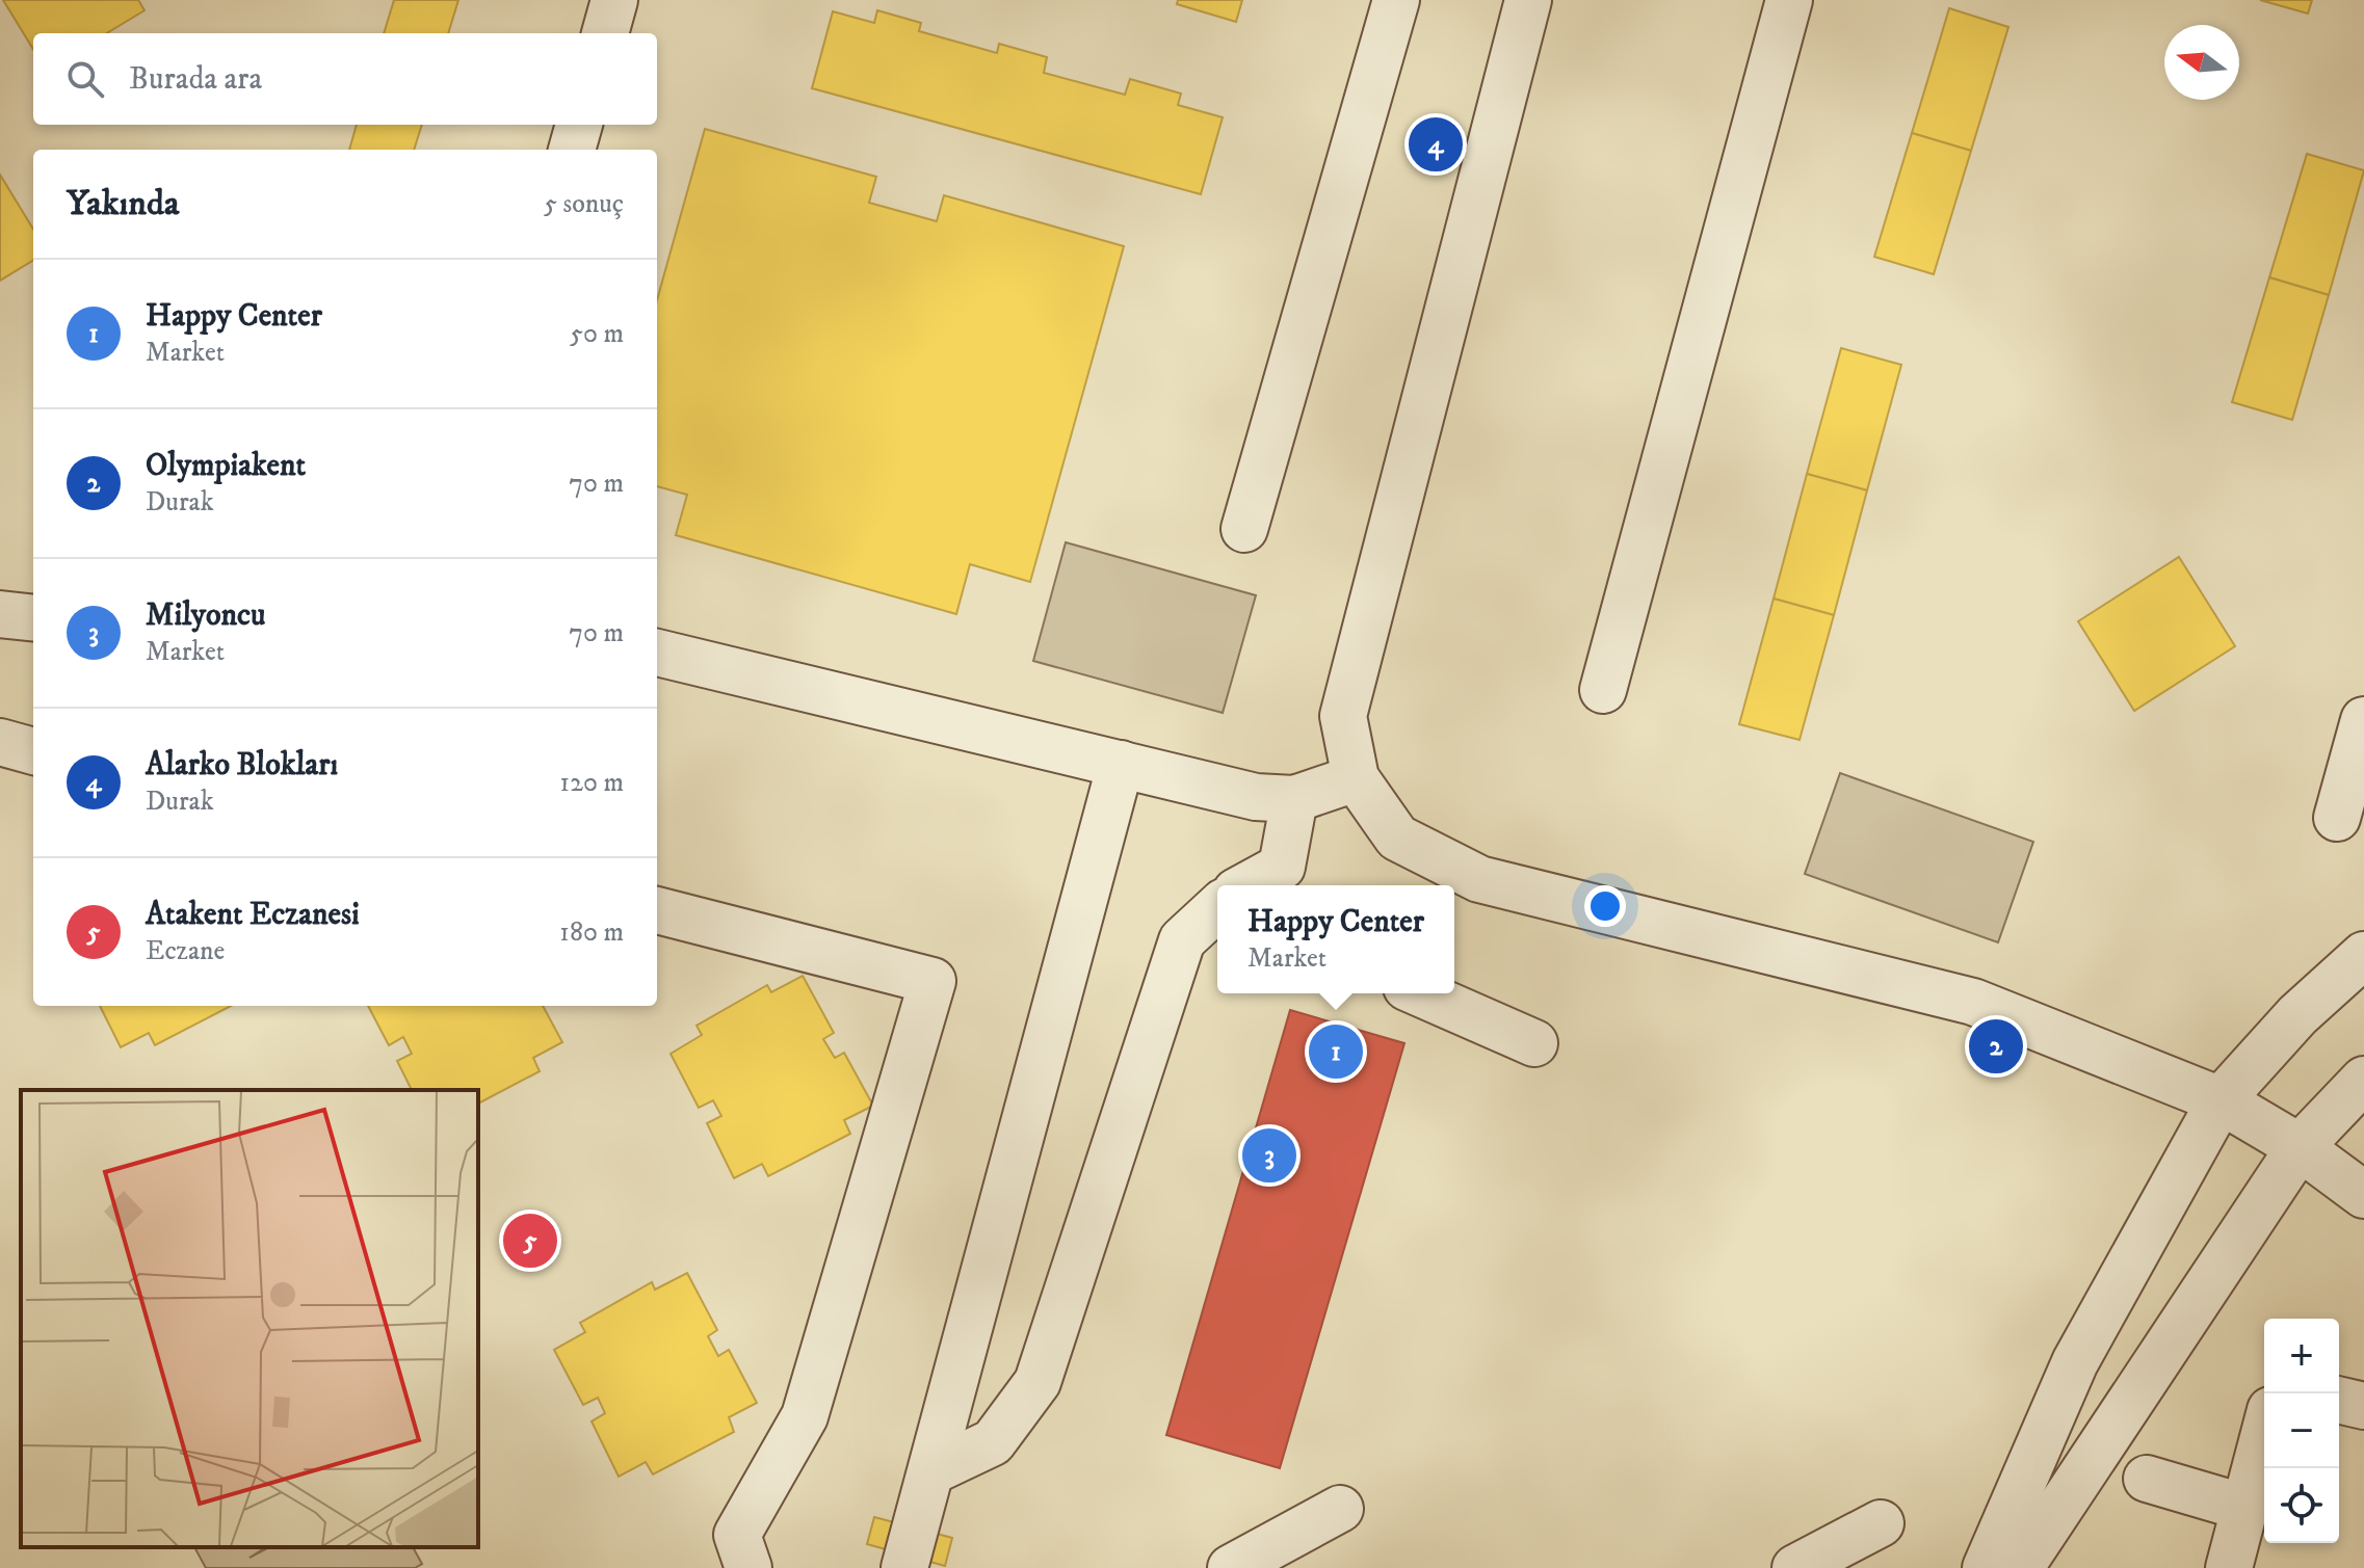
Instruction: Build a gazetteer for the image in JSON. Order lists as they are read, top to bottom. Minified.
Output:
{"north":"left","page":{"search":"Burada ara","pins":["4","2","1","3","5"],"heading":["Yakında","5 sonuç"],"list":[{"mark":"1","name":"Happy Center","note":"Market","value":"50 m"},{"mark":"2","name":"Olympiakent","note":"Durak","value":"70 m"},{"mark":"3","name":"Milyoncu","note":"Market","value":"70 m"},{"mark":"4","name":"Alarko Blokları","note":"Durak","value":"120 m"},{"mark":"5","name":"Atakent Eczanesi","note":"Eczane","value":"180 m"}],"popup":["Happy Center","Market"],"map_buttons":["+","−"]}}
